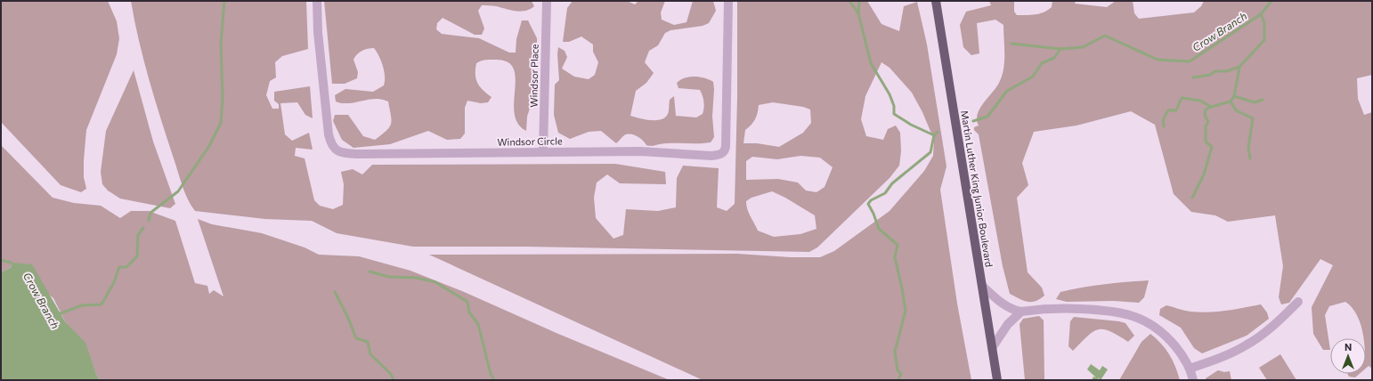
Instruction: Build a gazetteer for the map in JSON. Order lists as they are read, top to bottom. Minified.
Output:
{"streets":{"main road":["Martin Luther King Junior Boulevard"],"street":["Windsor Place","Windsor Circle"]},"crossings":[["Windsor Place","Windsor Circle"]],"water":["Crow Branch"],"north":"top"}
